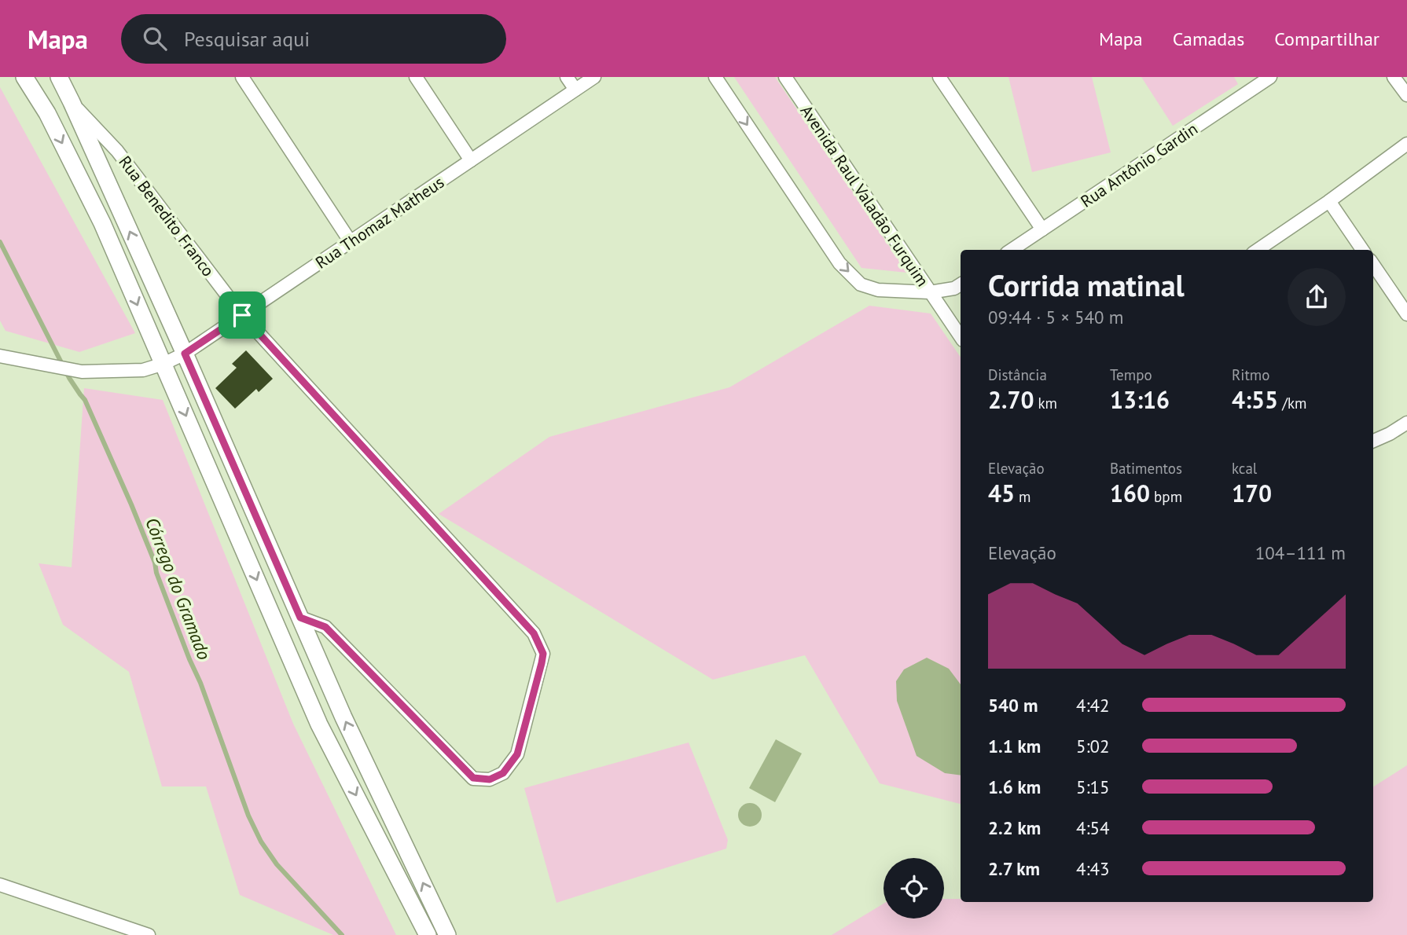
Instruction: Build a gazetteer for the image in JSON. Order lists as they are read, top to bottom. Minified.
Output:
{"streets":{"street":["Rua Antônio Gardin","Avenida Raul Valadão Furquim","Rua Benedito Franco","Rua Thomaz Matheus"]},"crossings":[["Rua Benedito Franco","Rua Thomaz Matheus"]],"water":["Córrego do Gramado"],"page":{"header":"Mapa","search":"Pesquisar aqui","nav":["Mapa","Camadas","Compartilhar"],"heading":["Corrida matinal","09:44 · 5 × 540 m"],"stats":[["Distância","2.70 km"],["Tempo","13:16"],["Ritmo","4:55 /km"],["Elevação","45 m"],["Batimentos","160 bpm"],["kcal","170"]],"chart":["Elevação","104–111 m"],"list":[{"name":"540 m","note":"4:42"},{"name":"1.1 km","note":"5:02"},{"name":"1.6 km","note":"5:15"},{"name":"2.2 km","note":"4:54"},{"name":"2.7 km","note":"4:43"}]}}
